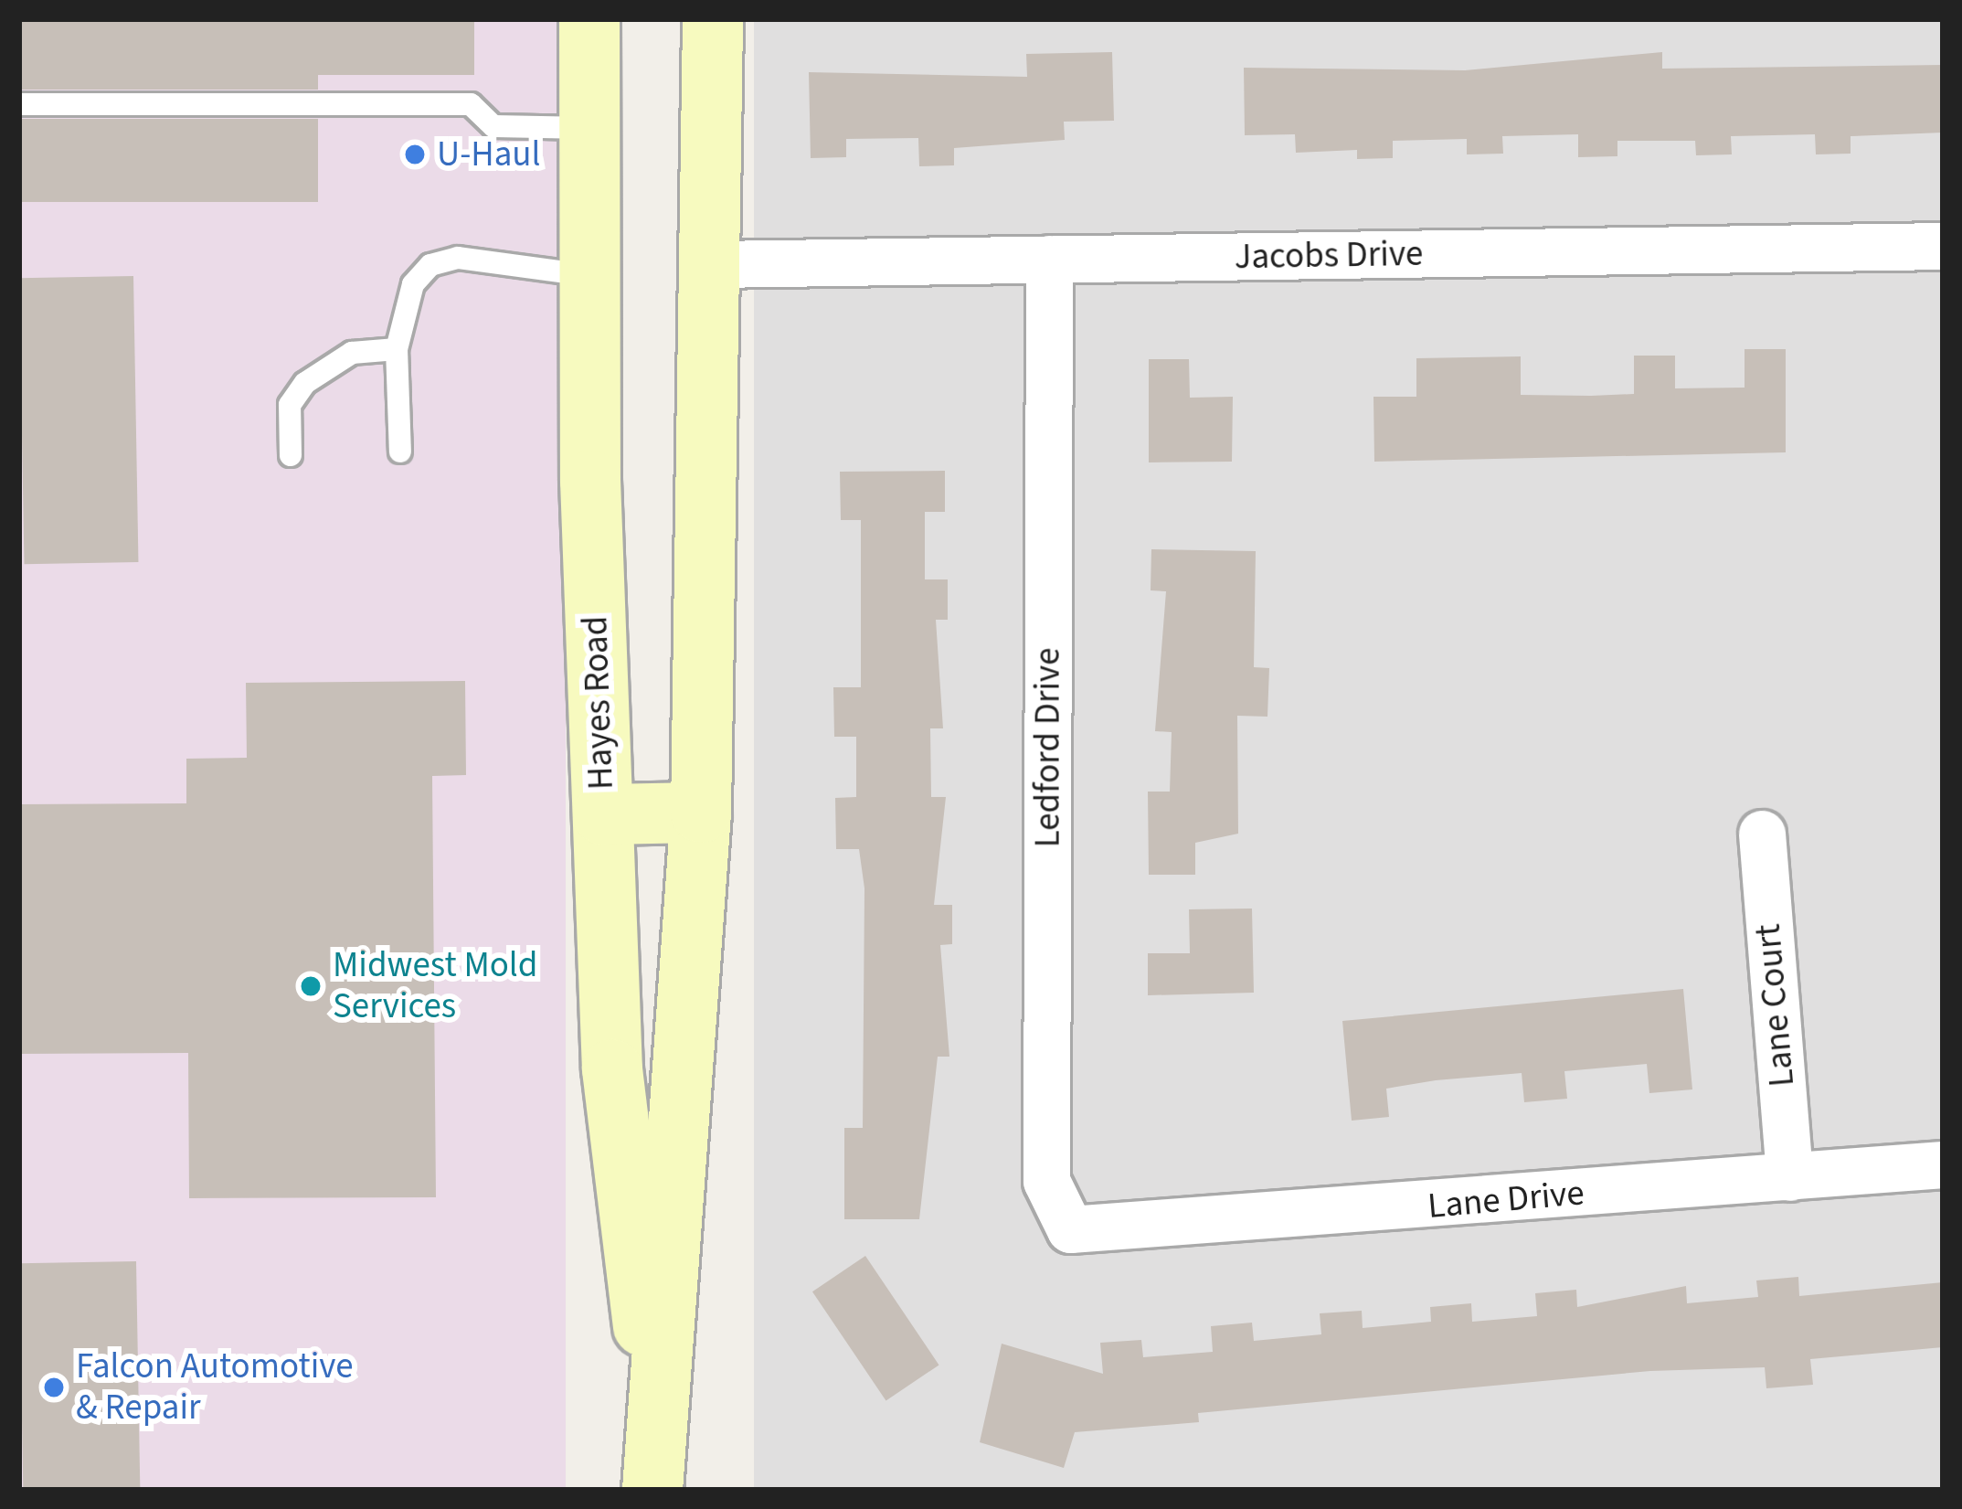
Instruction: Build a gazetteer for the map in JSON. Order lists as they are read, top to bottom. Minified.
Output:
{"streets":{"street":["Jacobs Drive","Hayes Road","Ledford Drive","Lane Court","Lane Drive"]},"crossings":[["Jacobs Drive","Hayes Road"],["Jacobs Drive","Ledford Drive"],["Ledford Drive","Lane Drive"],["Lane Court","Lane Drive"]],"places":["U-Haul","Midwest Mold Services","Falcon Automotive & Repair"]}
